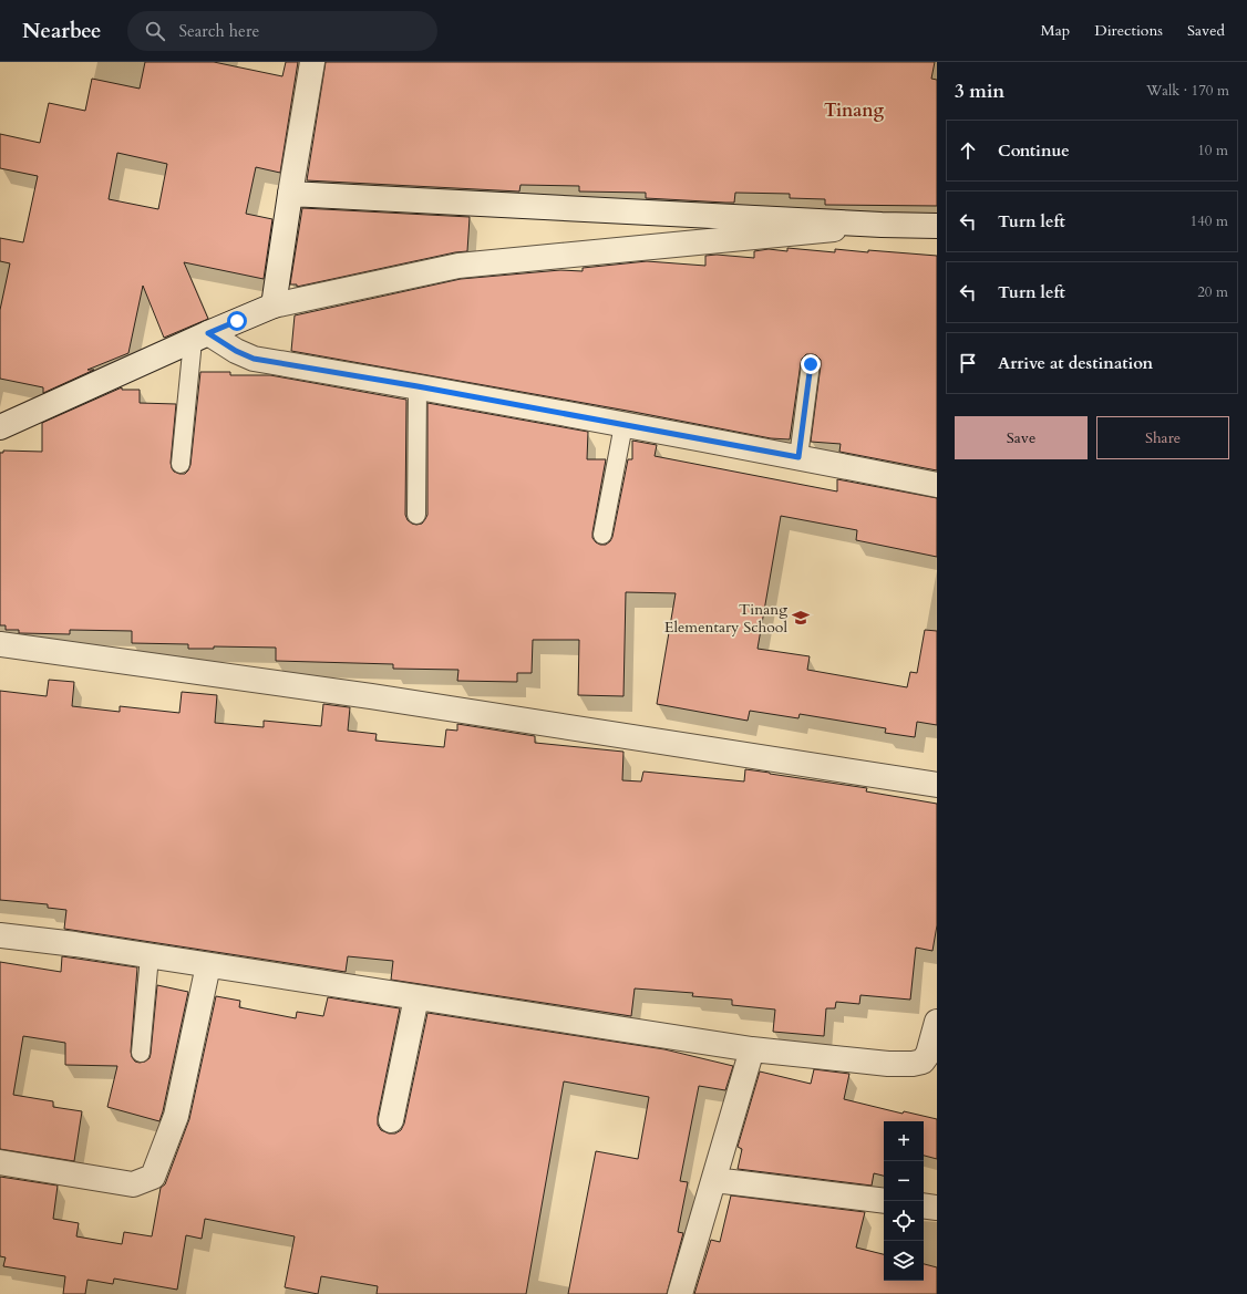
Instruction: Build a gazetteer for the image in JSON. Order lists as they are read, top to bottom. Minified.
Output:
{"districts":["Tinang"],"places":{"school or university":["Tinang Elementary School"]},"page":{"header":"Nearbee","search":"Search here","nav":["Map","Directions","Saved"],"heading":["3 min","Walk · 170 m"],"list":[["Continue","10 m"],["Turn left","140 m"],["Turn left","20 m"],"Arrive at destination"],"buttons":["Save","Share"],"map_buttons":["+","−"]}}
